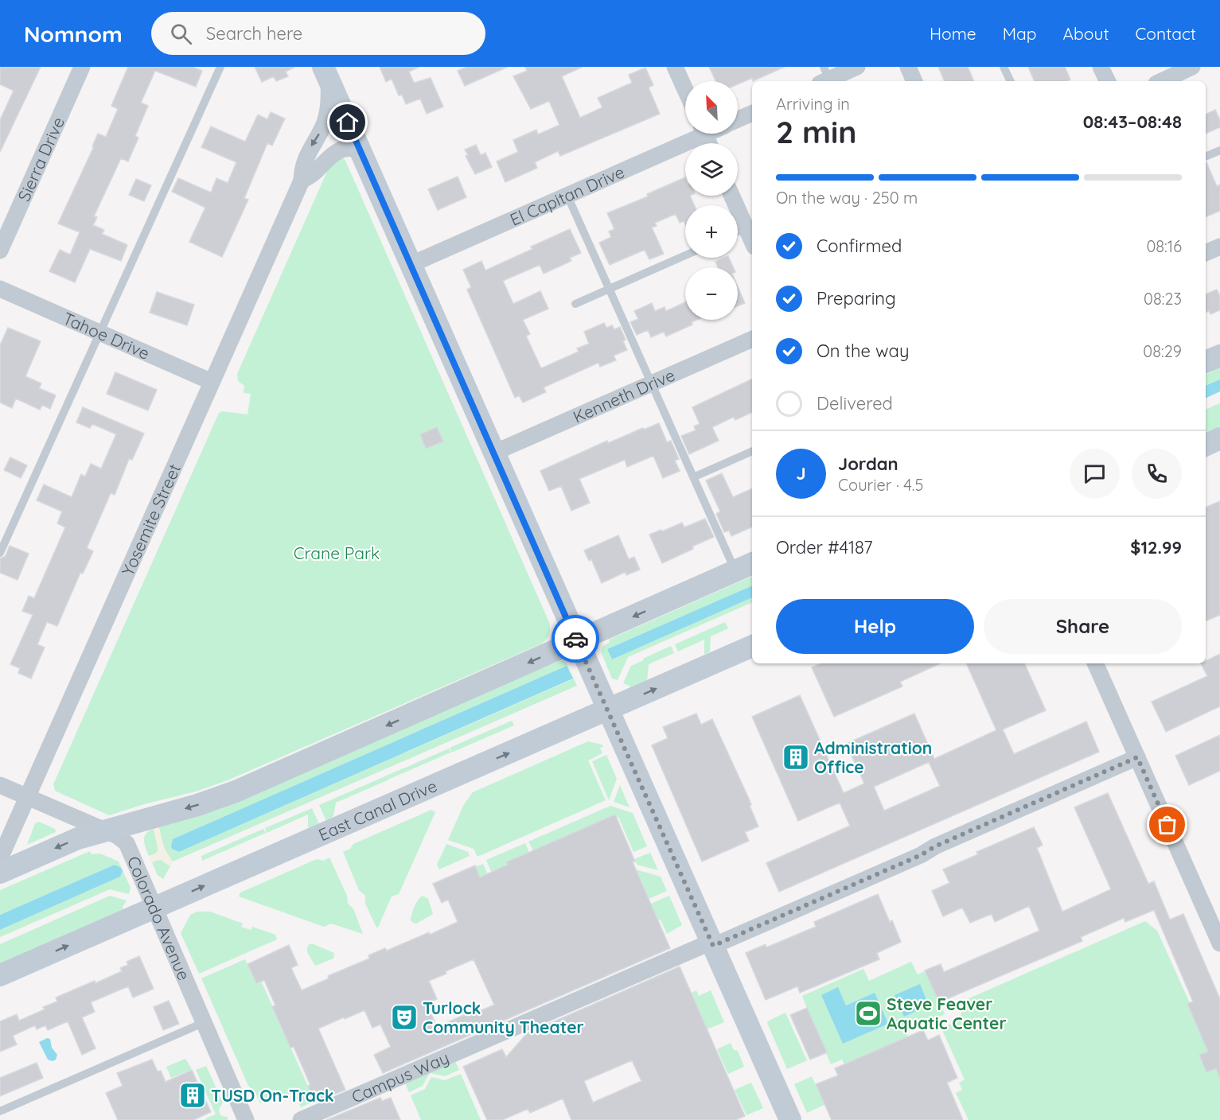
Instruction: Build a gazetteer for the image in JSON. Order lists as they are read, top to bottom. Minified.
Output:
{"streets":{"main road":["East Canal Drive"],"street":["Sierra Drive","El Capitan Drive","Tahoe Drive","Kenneth Drive","Yosemite Street","Colorado Avenue","Campus Way"]},"crossings":[["Tahoe Drive","Yosemite Street"],["Yosemite Street","Colorado Avenue"],["East Canal Drive","Colorado Avenue"]],"parks":["Crane Park"],"places":{"building":["Administration Office","TUSD On-Track"],"sports":["Steve Feaver Aquatic Center"],"theatre":["Turlock Community Theater"]},"north":"top left","page":{"header":"Nomnom","search":"Search here","nav":["Home","Map","About","Contact"],"map_buttons":["+","−"],"heading":["2 min","Arriving in","08:43–08:48"],"panel":["Jordan","Courier · 4.5","Order #4187","$12.99"],"bar":"On the way · 250 m","list":[["Confirmed","08:16"],["Preparing","08:23"],["On the way","08:29"],"Delivered"],"round":"J","buttons":["Help","Share"]}}
